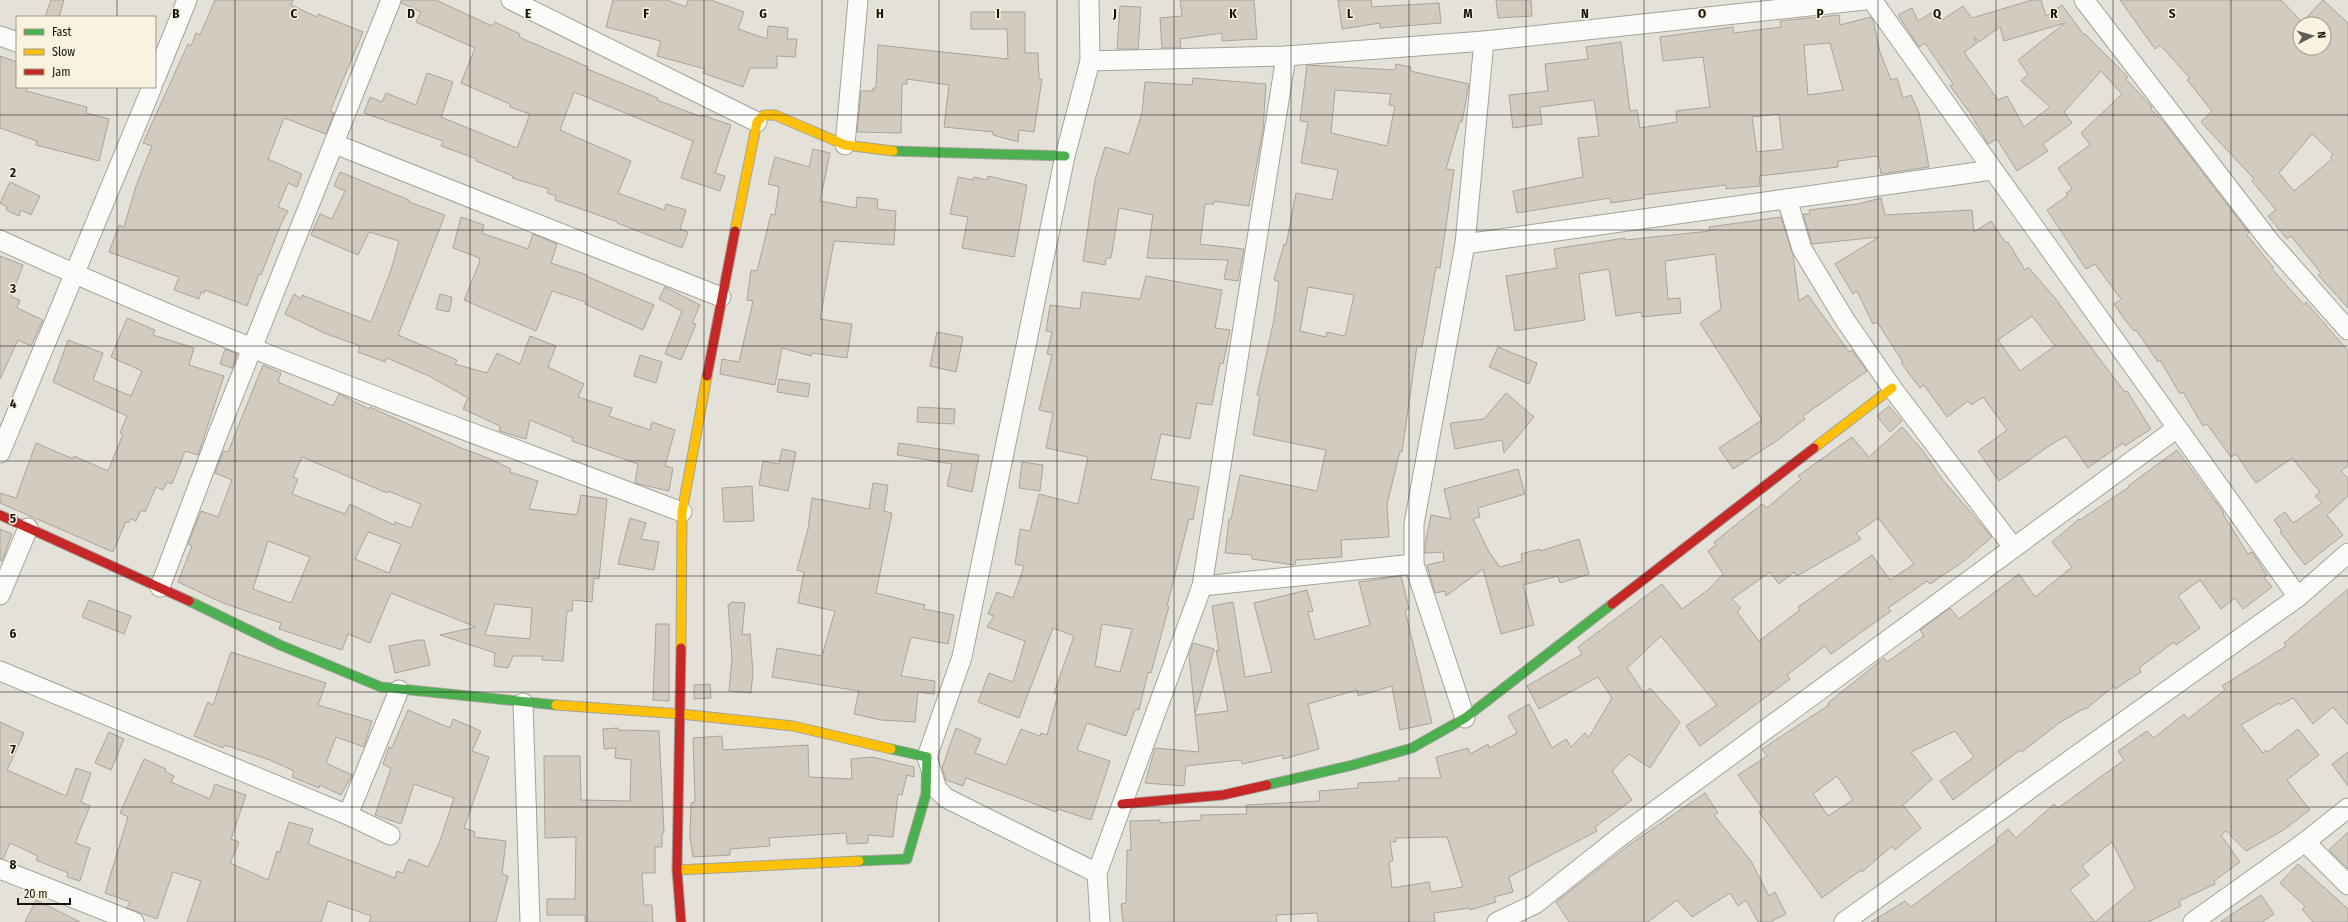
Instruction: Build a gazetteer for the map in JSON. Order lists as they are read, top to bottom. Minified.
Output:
{"legend":["Fast","Slow","Jam"],"scale_bar":"20 m","north":"right","grid":{"columns":["B","C","D","E","F","G","H","I","J","K","L","M","N","O","P","Q","R","S"],"rows":["2","3","4","5","6","7","8"]}}
